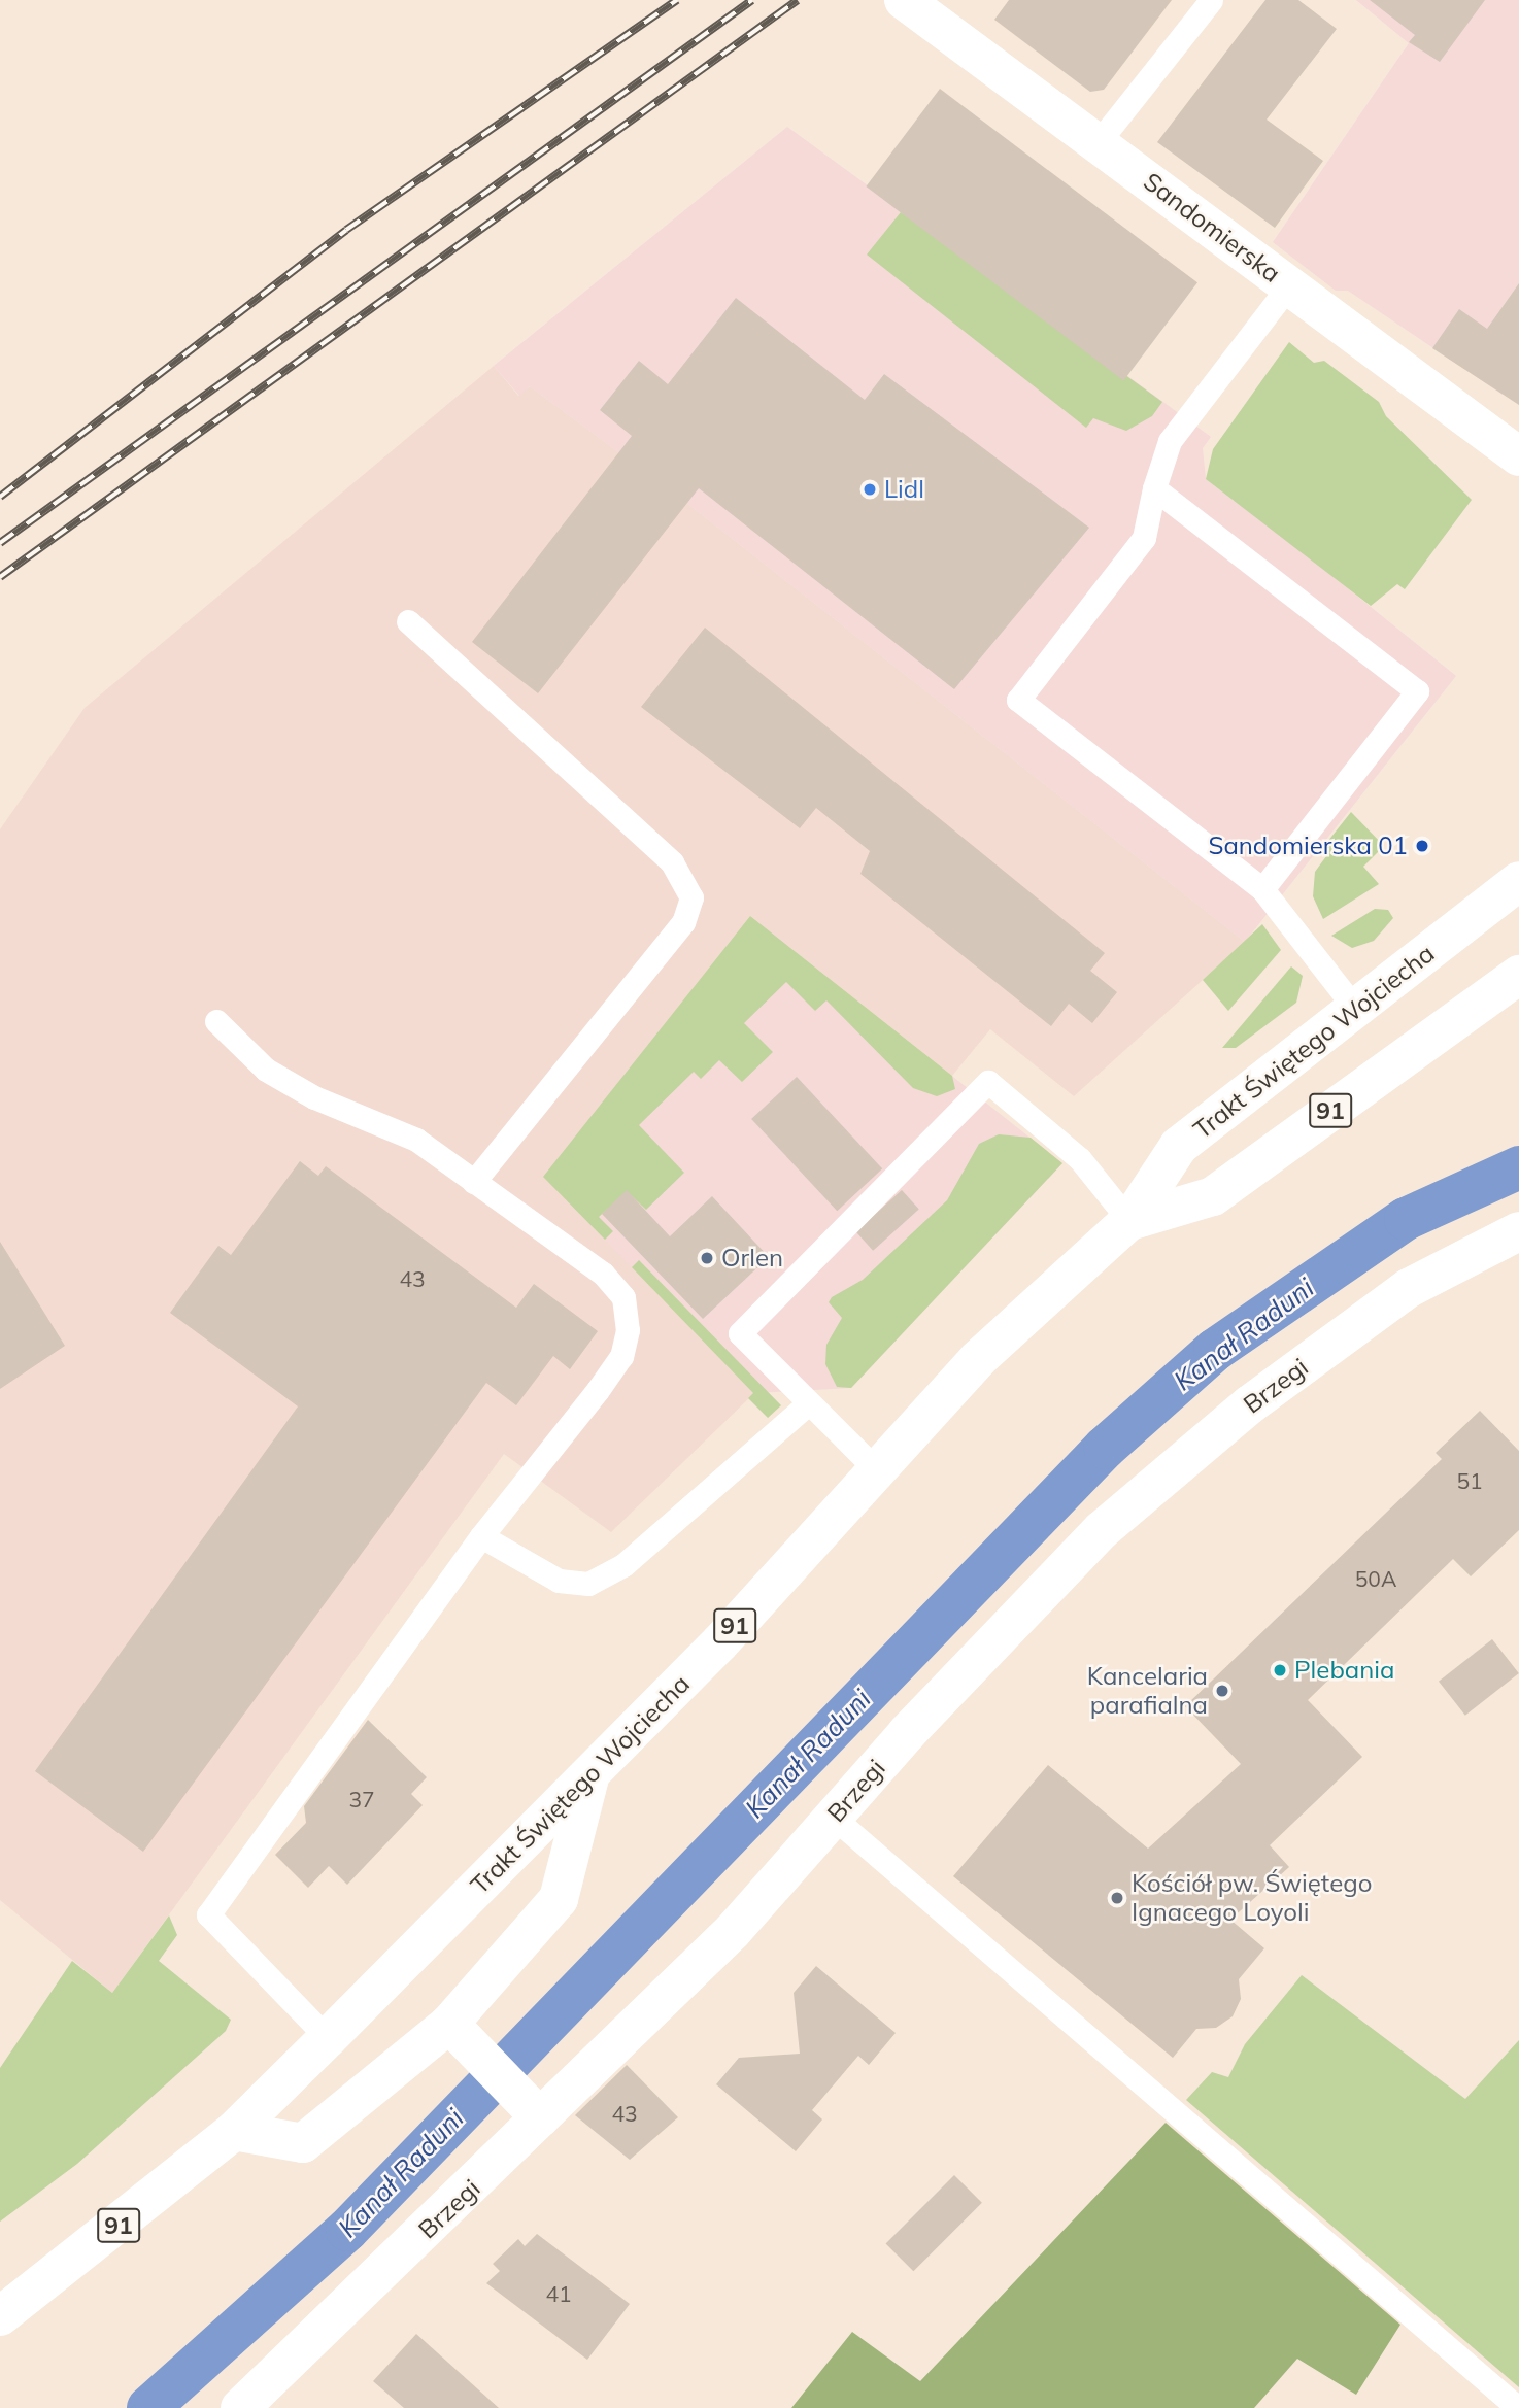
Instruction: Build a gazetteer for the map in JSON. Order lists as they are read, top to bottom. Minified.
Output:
{"streets":{"street":["Sandomierska","Trakt Świętego Wojciecha","91","Brzegi"]},"water":["Kanał Raduni"],"places":["Lidl","Sandomierska 01","Orlen","Plebania","Kancelaria parafialna","Kościół pw. Świętego Ignacego Loyoli"],"house_numbers":["43","51","50A","37","43","41"]}
